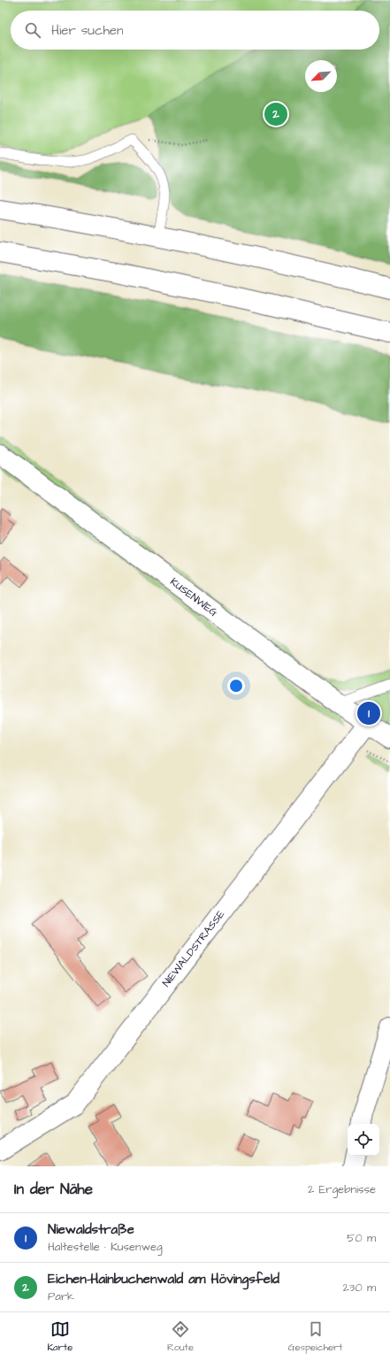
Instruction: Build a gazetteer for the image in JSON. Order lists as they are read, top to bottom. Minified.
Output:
{"streets":{"main road":["KUSENWEG","NIEWALDSTRASSE"]},"crossings":[["KUSENWEG","NIEWALDSTRASSE"]],"north":"bottom left","page":{"search":"Hier suchen","pins":["2","1"],"heading":["In der Nähe","2 Ergebnisse"],"list":[{"mark":"1","name":"Niewaldstraße","note":"Haltestelle · Kusenweg","value":"50 m"},{"mark":"2","name":"Eichen-Hainbuchenwald am Hövingsfeld","note":"Park","value":"230 m"}],"nav":["Karte","Route","Gespeichert"]}}
